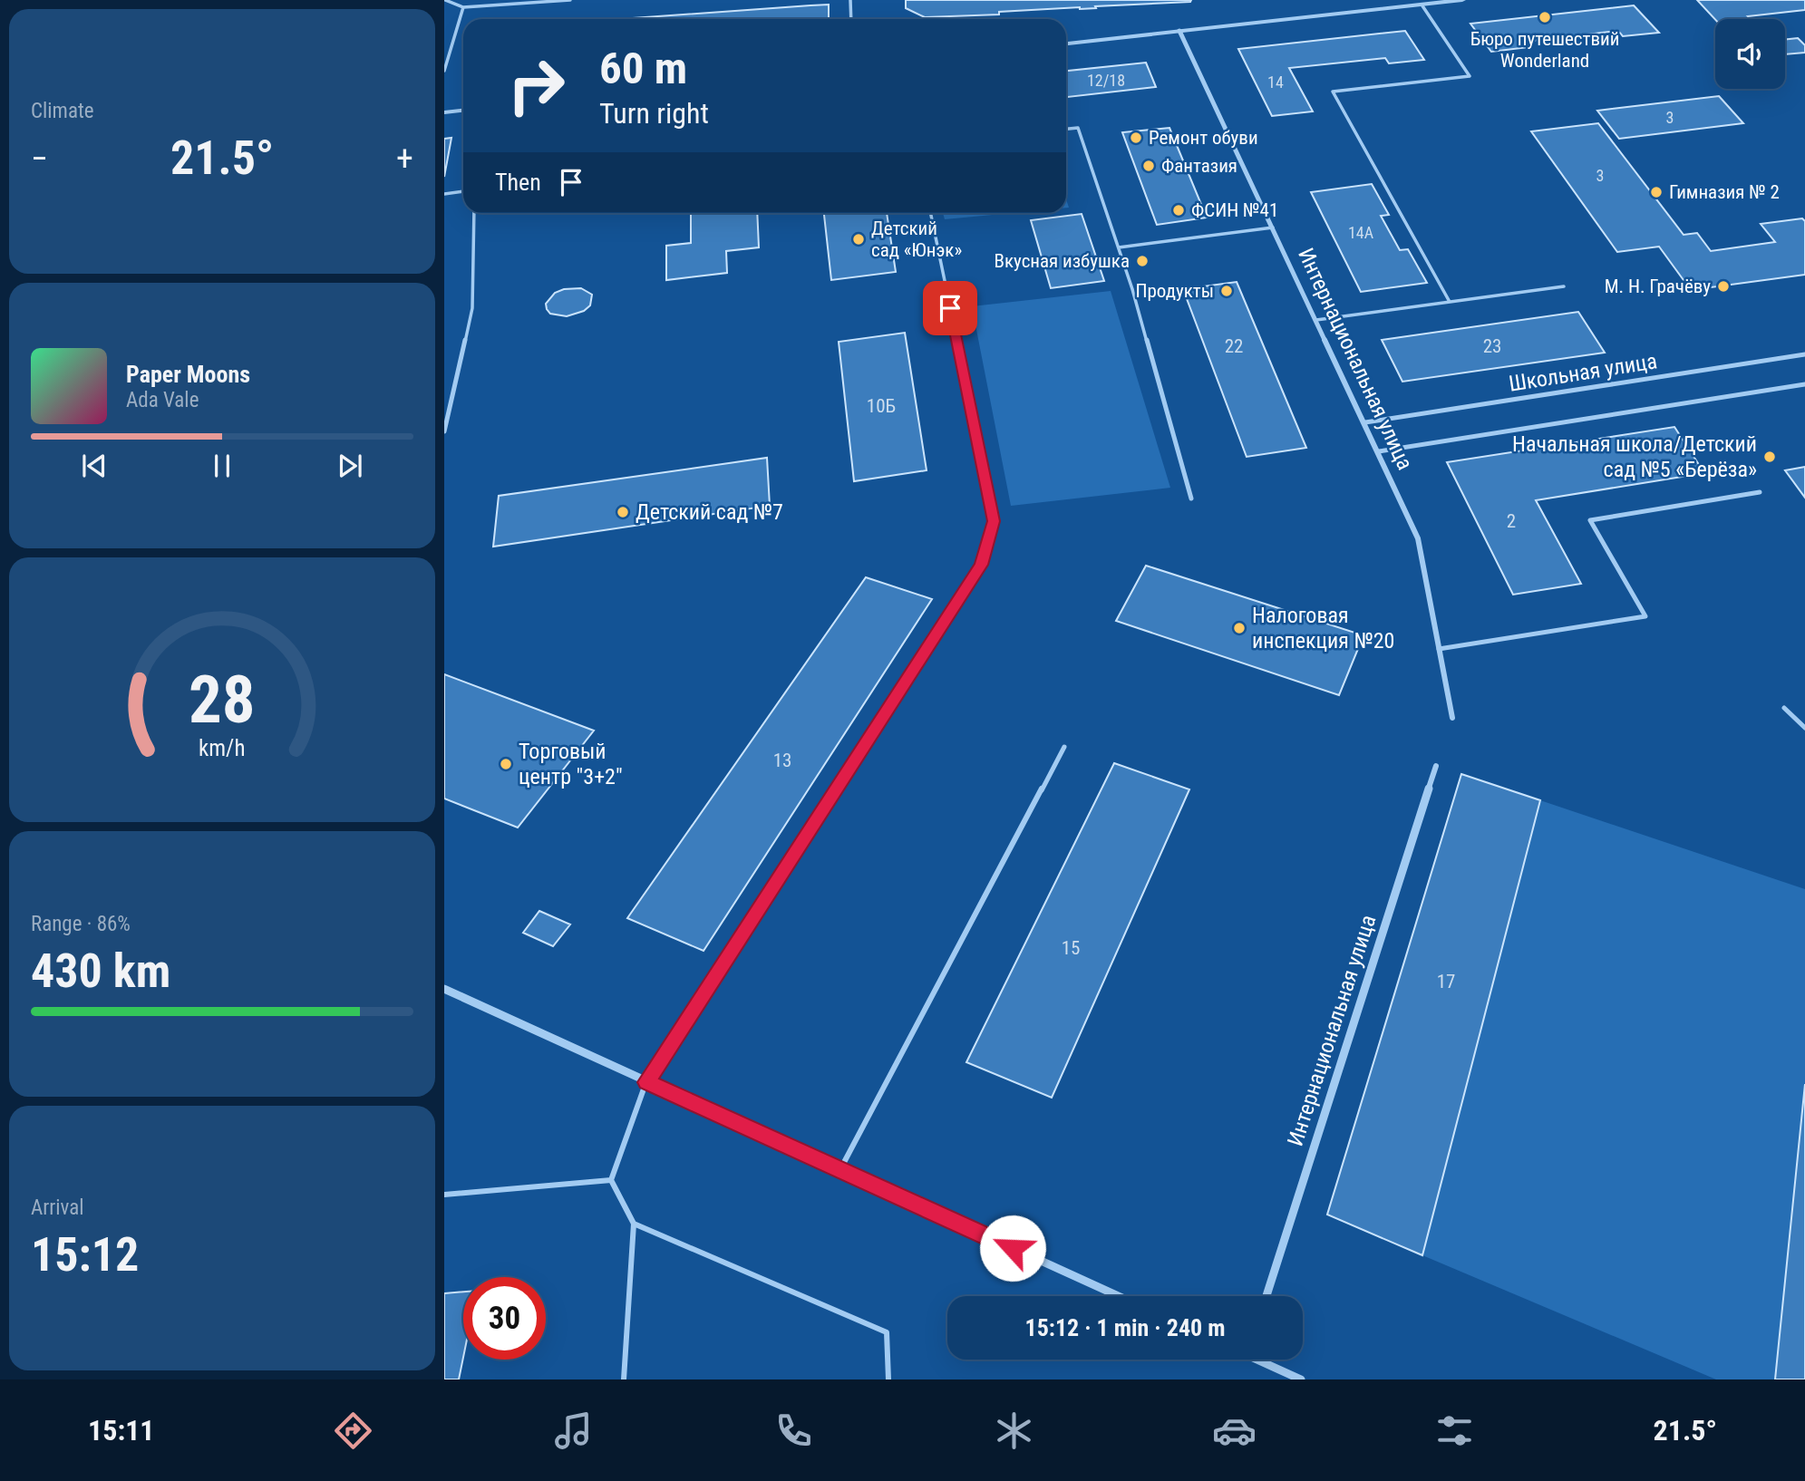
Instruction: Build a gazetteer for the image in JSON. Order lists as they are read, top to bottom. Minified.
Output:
{"streets":{"street":["Интернациональная улица","Школьная улица"]},"crossings":[["Интернациональная улица","Школьная улица"]],"places":["Бюро путешествий Wonderland","Ремонт обуви","Фантазия","Гимназия № 2","ФСИН №41","Детский сад «Юнэк»","Вкусная избушка","М. Н. Грачёву","Продукты","Начальная школа/Детский сад №5 «Берёза»","Детский сад №7","Налоговая инспекция №20","Торговый центр \"3+2\""],"house_numbers":["12/18","14","3","3","14А","22","23","10Б","2","13","15","17"],"page":{"tile":["Climate",["Range · 86%","430 km"],["Arrival","15:12"]],"turn":["60 m","Turn right"],"heat":["−","21.5°","+"],"then":"Then","song":["Paper Moons","Ada Vale"],"limit":"30","trip":"15:12 · 1 min · 240 m","tabs":["15:11","21.5°"],"gauge":["28","km/h"]}}
